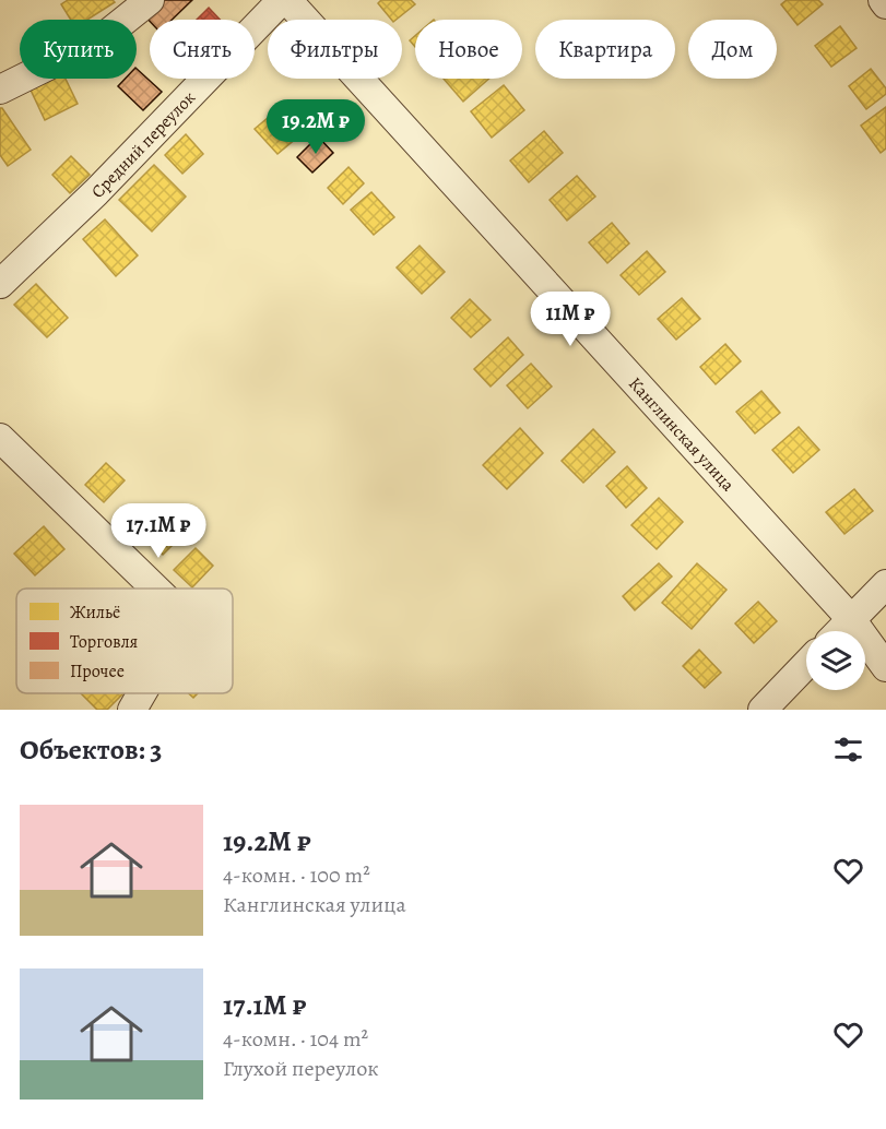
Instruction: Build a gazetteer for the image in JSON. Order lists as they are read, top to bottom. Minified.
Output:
{"streets":{"street":["Средний переулок","Канглинская улица"]},"legend":["Жильё","Торговля","Прочее"],"page":{"chip":["Купить","Снять","Фильтры","Новое","Квартира","Дом"],"price":["19.2M ₽","11M ₽","17.1M ₽"],"heading":"Объектов: 3","list":[{"name":"19.2M ₽","note":"4-комн. · 100 m² · Канглинская улица"},{"name":"17.1M ₽","note":"4-комн. · 104 m² · Глухой переулок"}]}}
